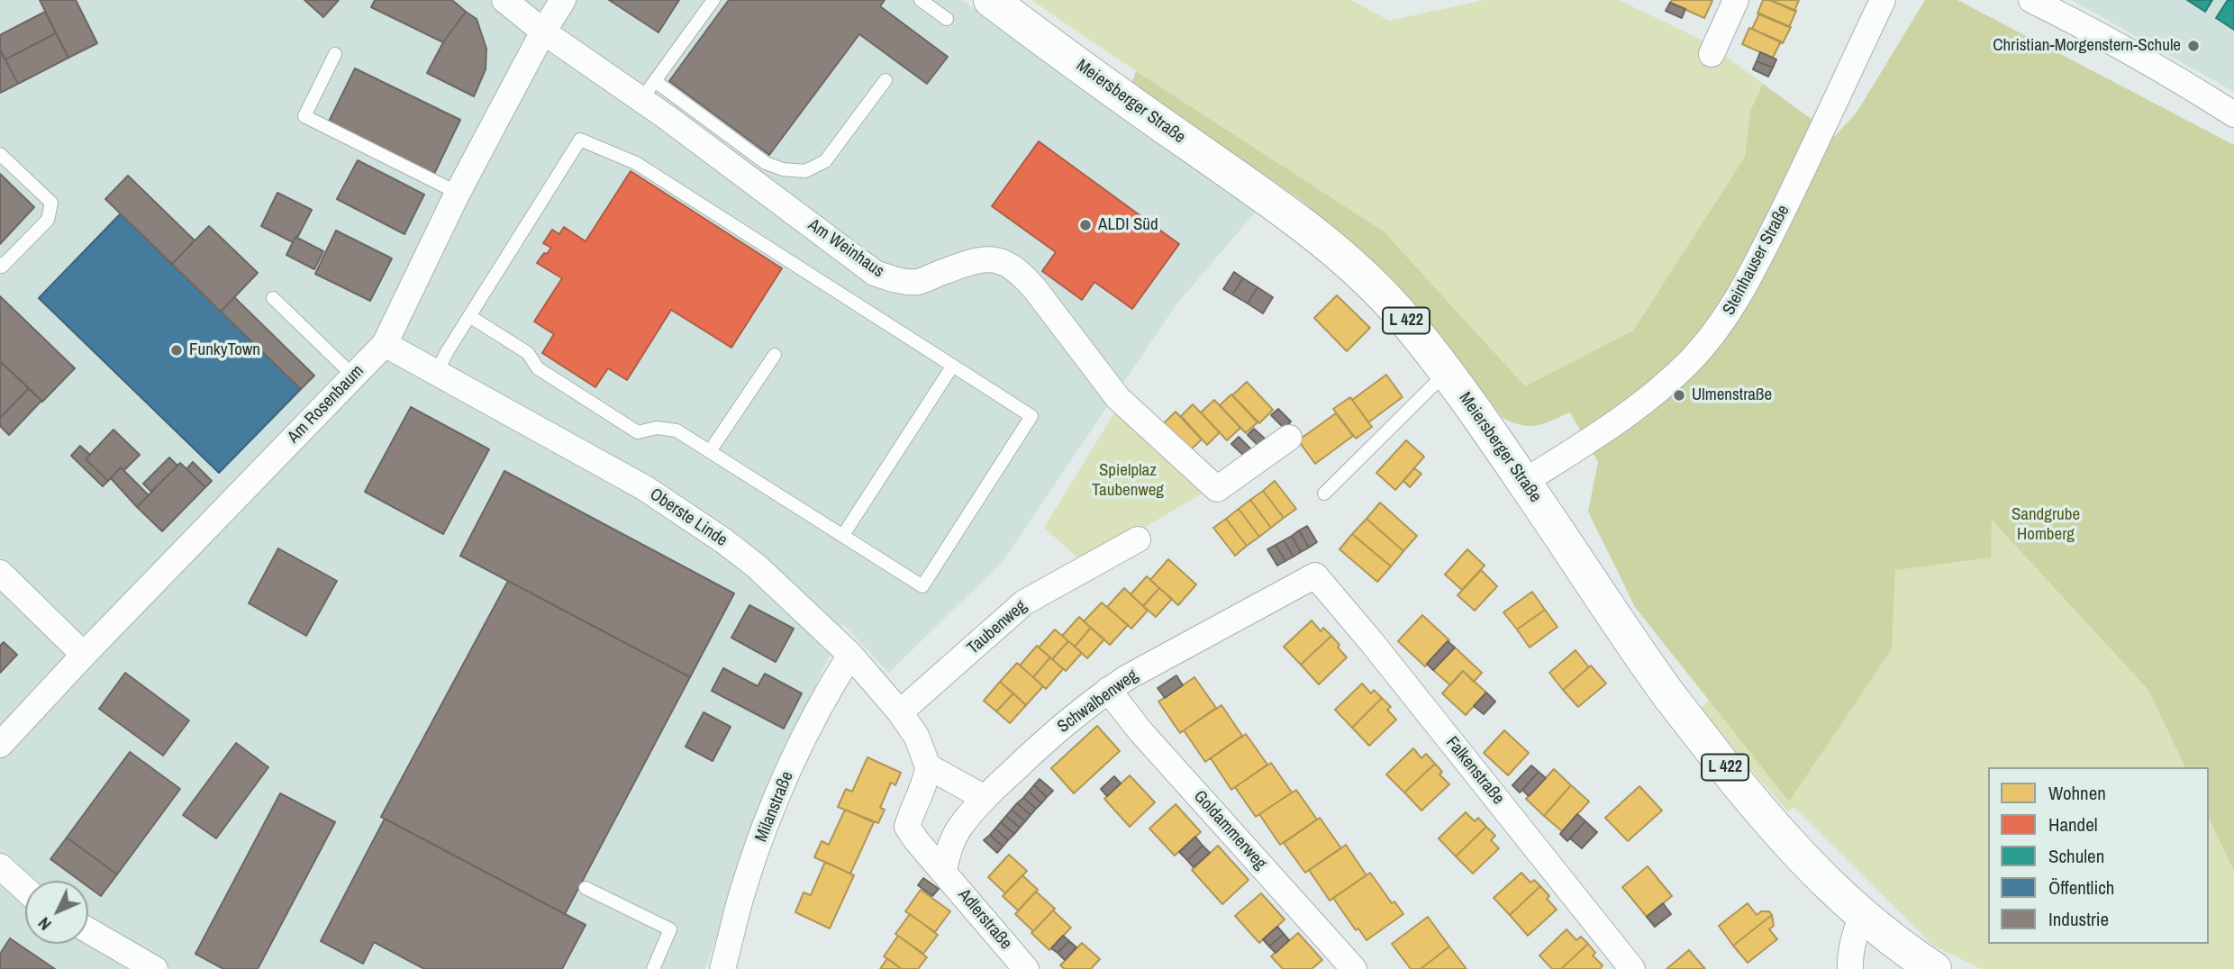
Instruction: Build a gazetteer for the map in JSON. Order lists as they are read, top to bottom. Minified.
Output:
{"streets":{"main road":["Meiersberger Straße","L 422"],"street":["Am Weinhaus","Steinhauser Straße","Am Rosenbaum","Oberste Linde","Taubenweg","Schwalbenweg","Falkenstraße","Milanstraße","Goldammerweg","Adlerstraße"]},"crossings":[["Meiersberger Straße","Steinhauser Straße"],["Am Weinhaus","Am Rosenbaum"],["Am Rosenbaum","Oberste Linde"],["Oberste Linde","Taubenweg"],["Oberste Linde","Milanstraße"],["Oberste Linde","Adlerstraße"],["Schwalbenweg","Falkenstraße"],["Schwalbenweg","Goldammerweg"]],"parks":["Spielplaz Taubenweg","Sandgrube Homberg"],"places":["Christian-Morgenstern-Schule","ALDI Süd","FunkyTown","Ulmenstraße"],"legend":["Wohnen","Handel","Schulen","Öffentlich","Industrie"],"north":"bottom left"}
